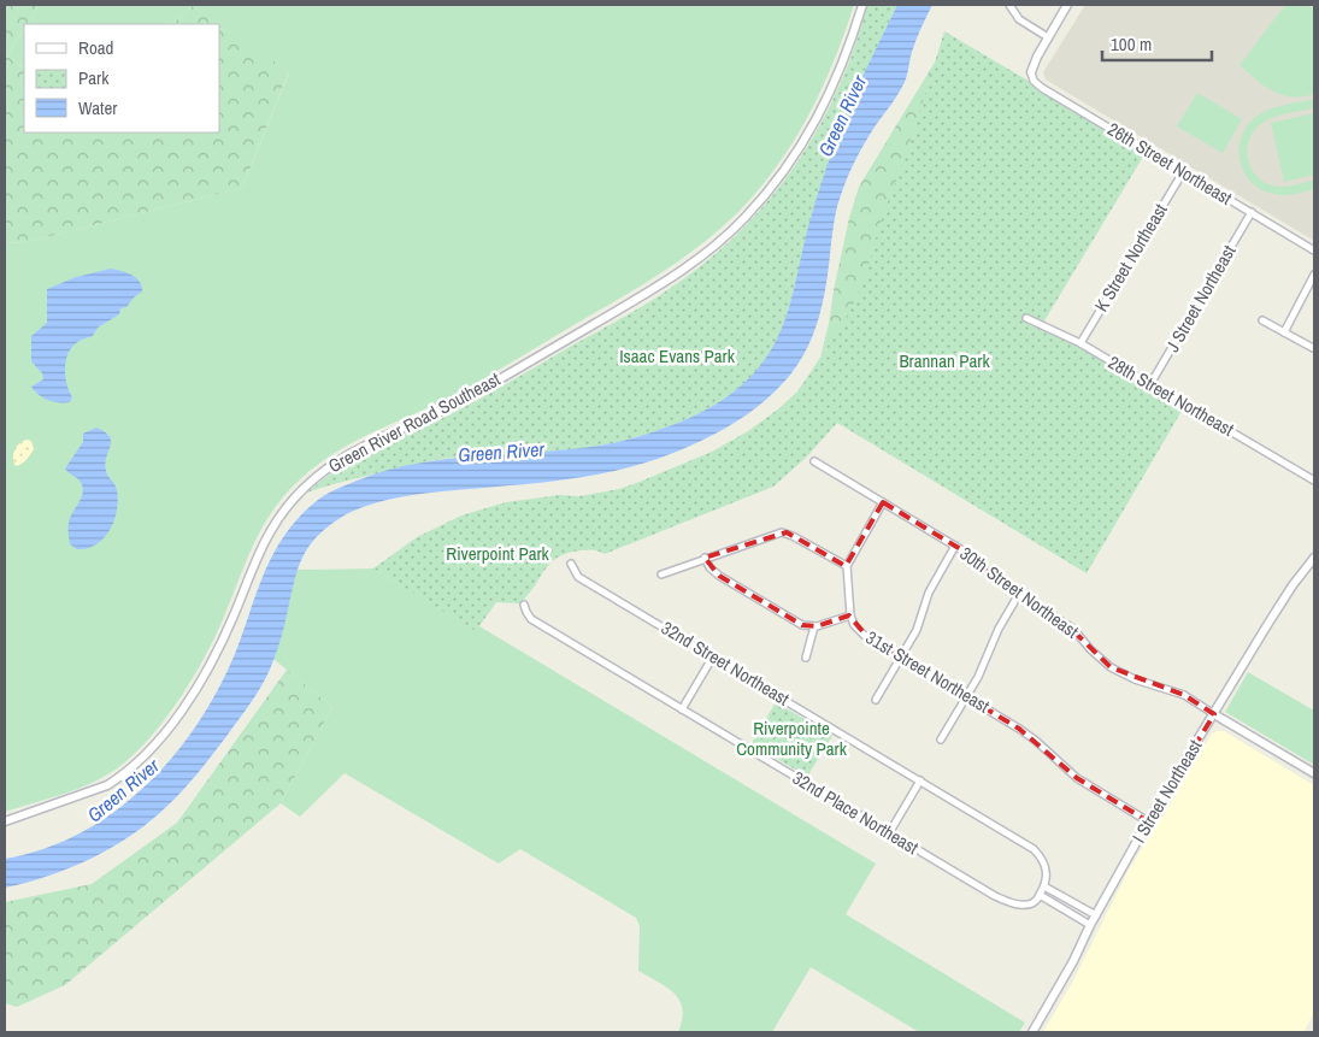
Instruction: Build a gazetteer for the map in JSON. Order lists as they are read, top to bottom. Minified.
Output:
{"streets":{"street":["26th Street Northeast","K Street Northeast","J Street Northeast","28th Street Northeast","Green River Road Southeast","30th Street Northeast","32nd Street Northeast","31st Street Northeast","I Street Northeast","32nd Place Northeast"]},"crossings":[["26th Street Northeast","K Street Northeast"],["26th Street Northeast","J Street Northeast"],["K Street Northeast","28th Street Northeast"],["J Street Northeast","28th Street Northeast"],["30th Street Northeast","I Street Northeast"],["32nd Street Northeast","32nd Place Northeast"],["31st Street Northeast","I Street Northeast"]],"water":["Green River"],"parks":["Isaac Evans Park","Brannan Park","Riverpoint Park","Riverpointe Community Park"],"legend":["Road","Park","Water"],"scale_bar":"100 m"}
